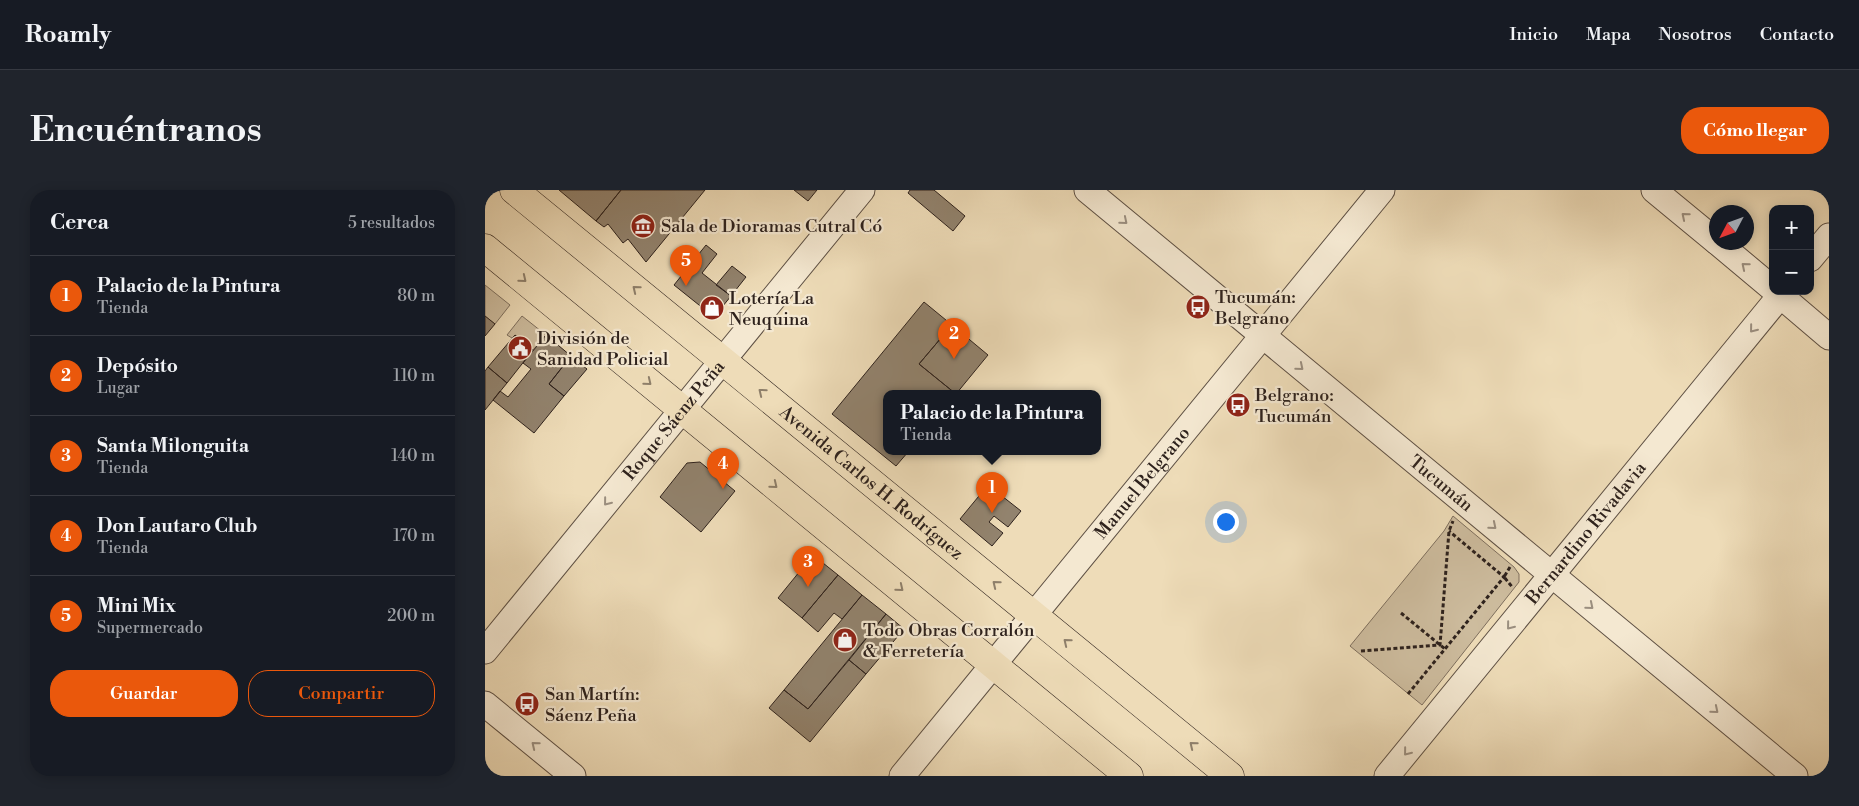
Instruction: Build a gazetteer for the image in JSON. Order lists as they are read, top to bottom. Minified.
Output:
{"streets":{"main road":["Avenida Carlos H. Rodríguez"],"street":["Roque Sáenz Peña","Manuel Belgrano","Tucumán","Bernardino Rivadavia"]},"crossings":[["Roque Sáenz Peña","Avenida Carlos H. Rodríguez"],["Avenida Carlos H. Rodríguez","Manuel Belgrano"],["Manuel Belgrano","Tucumán"],["Tucumán","Bernardino Rivadavia"]],"one_way":["Roque Sáenz Peña","Tucumán","Bernardino Rivadavia"],"places":{"museum":["Sala de Dioramas Cutral Có"],"bus stop":["Tucumán: Belgrano","Belgrano: Tucumán","San Martín: Sáenz Peña"],"shop":["Lotería La Neuquina","Todo Obras Corralón & Ferretería"],"public building":["División de Sanidad Policial"]},"north":"bottom left","page":{"header":"Roamly","nav":["Inicio","Mapa","Nosotros","Contacto"],"buttons":["Cómo llegar",["Guardar","Compartir"]],"title":"Encuéntranos","heading":["Cerca","5 resultados"],"map_buttons":["+","−"],"pins":["5","2","4","1","3"],"list":[{"mark":"1","name":"Palacio de la Pintura","note":"Tienda","value":"80 m"},{"mark":"2","name":"Depósito","note":"Lugar","value":"110 m"},{"mark":"3","name":"Santa Milonguita","note":"Tienda","value":"140 m"},{"mark":"4","name":"Don Lautaro Club","note":"Tienda","value":"170 m"},{"mark":"5","name":"Mini Mix","note":"Supermercado","value":"200 m"}],"popup":["Palacio de la Pintura","Tienda"]}}
